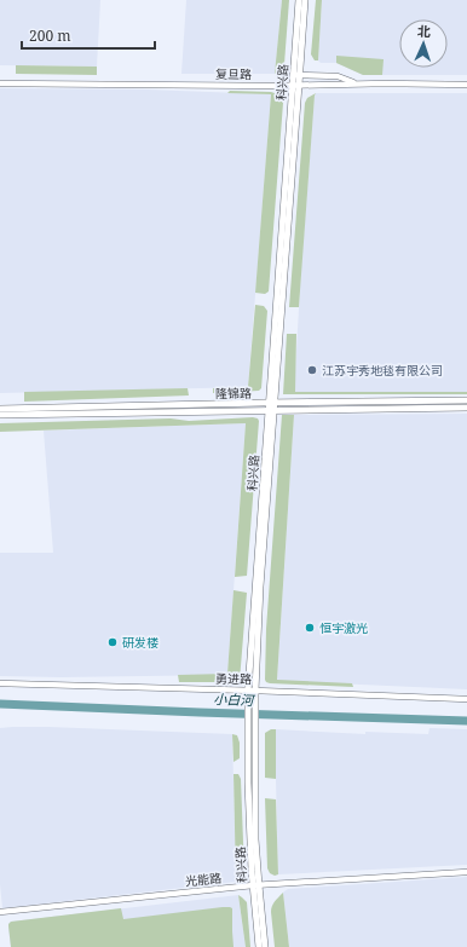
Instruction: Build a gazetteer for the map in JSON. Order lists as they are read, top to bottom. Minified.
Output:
{"streets":{"main road":["科兴路","隆锦路"],"street":["复旦路","勇进路","光能路"]},"crossings":[["复旦路","科兴路"],["科兴路","隆锦路"],["科兴路","勇进路"],["科兴路","光能路"]],"water":["小白河"],"places":["江苏宇秀地毯有限公司","恒宇激光","研发楼"],"scale_bar":"200 m","north":"top"}
